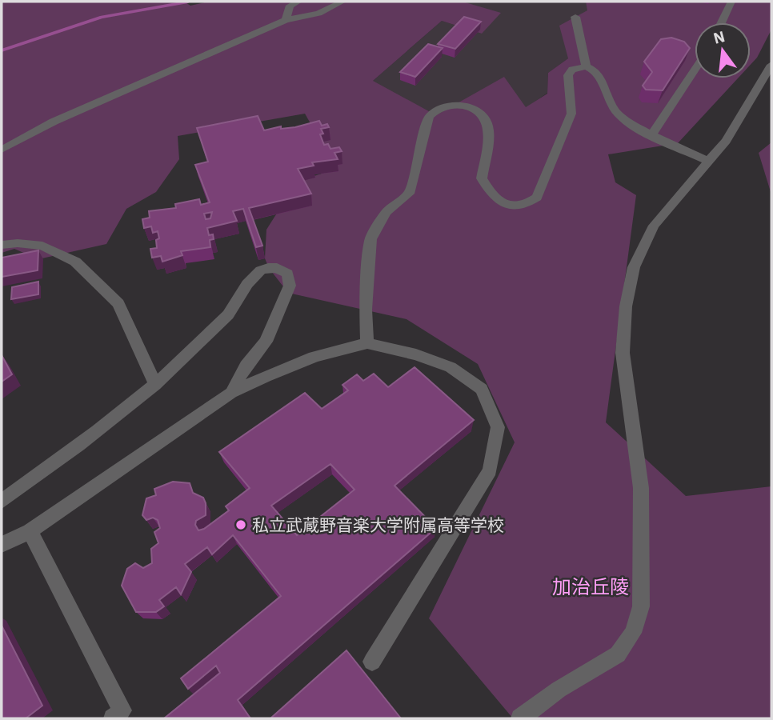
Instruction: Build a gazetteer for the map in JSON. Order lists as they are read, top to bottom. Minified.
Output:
{"parks":["加治丘陵"],"places":["私立武蔵野音楽大学附属高等学校"],"north":"top"}
